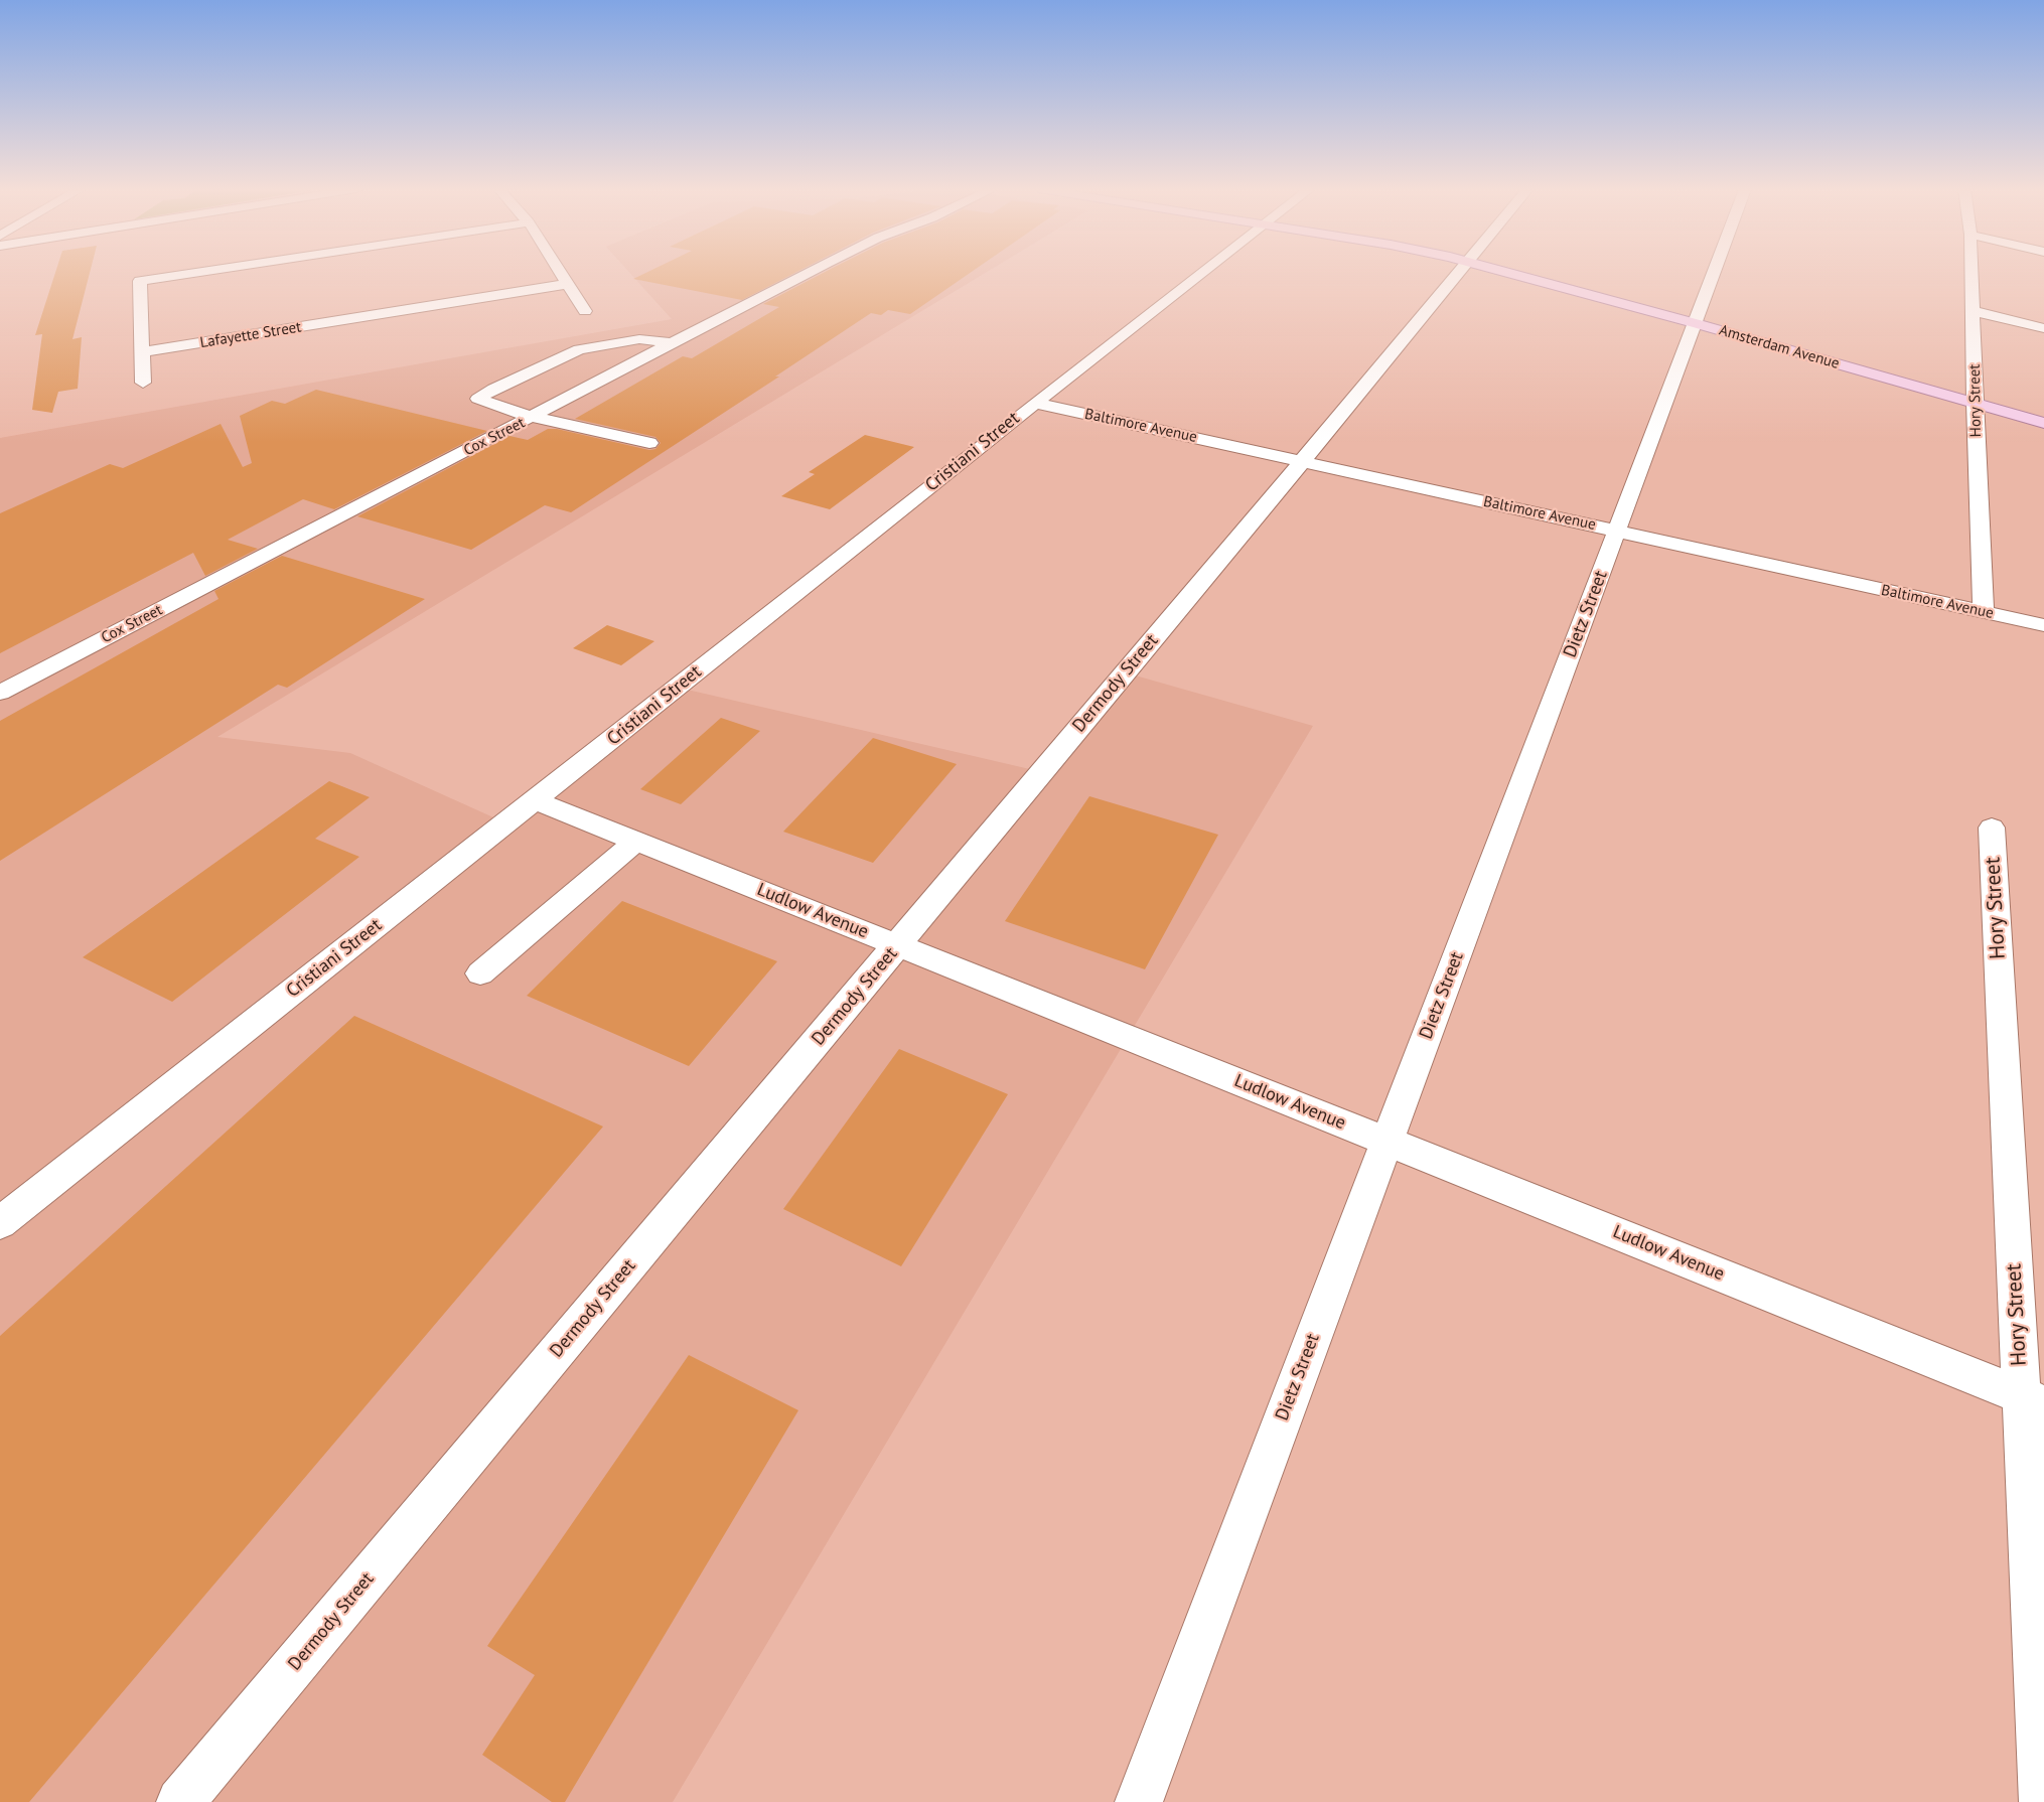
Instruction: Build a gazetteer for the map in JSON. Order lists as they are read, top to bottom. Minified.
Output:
{"streets":{"main road":["Amsterdam Avenue"],"street":["Lafayette Street","Hory Street","Baltimore Avenue","Cox Street","Cristiani Street","Dietz Street","Dermody Street","Ludlow Avenue"]},"crossings":[["Amsterdam Avenue","Hory Street"],["Amsterdam Avenue","Dietz Street"],["Hory Street","Baltimore Avenue"],["Hory Street","Ludlow Avenue"],["Baltimore Avenue","Cristiani Street"],["Baltimore Avenue","Dietz Street"],["Baltimore Avenue","Dermody Street"],["Cristiani Street","Ludlow Avenue"],["Dietz Street","Ludlow Avenue"],["Dermody Street","Ludlow Avenue"]]}
